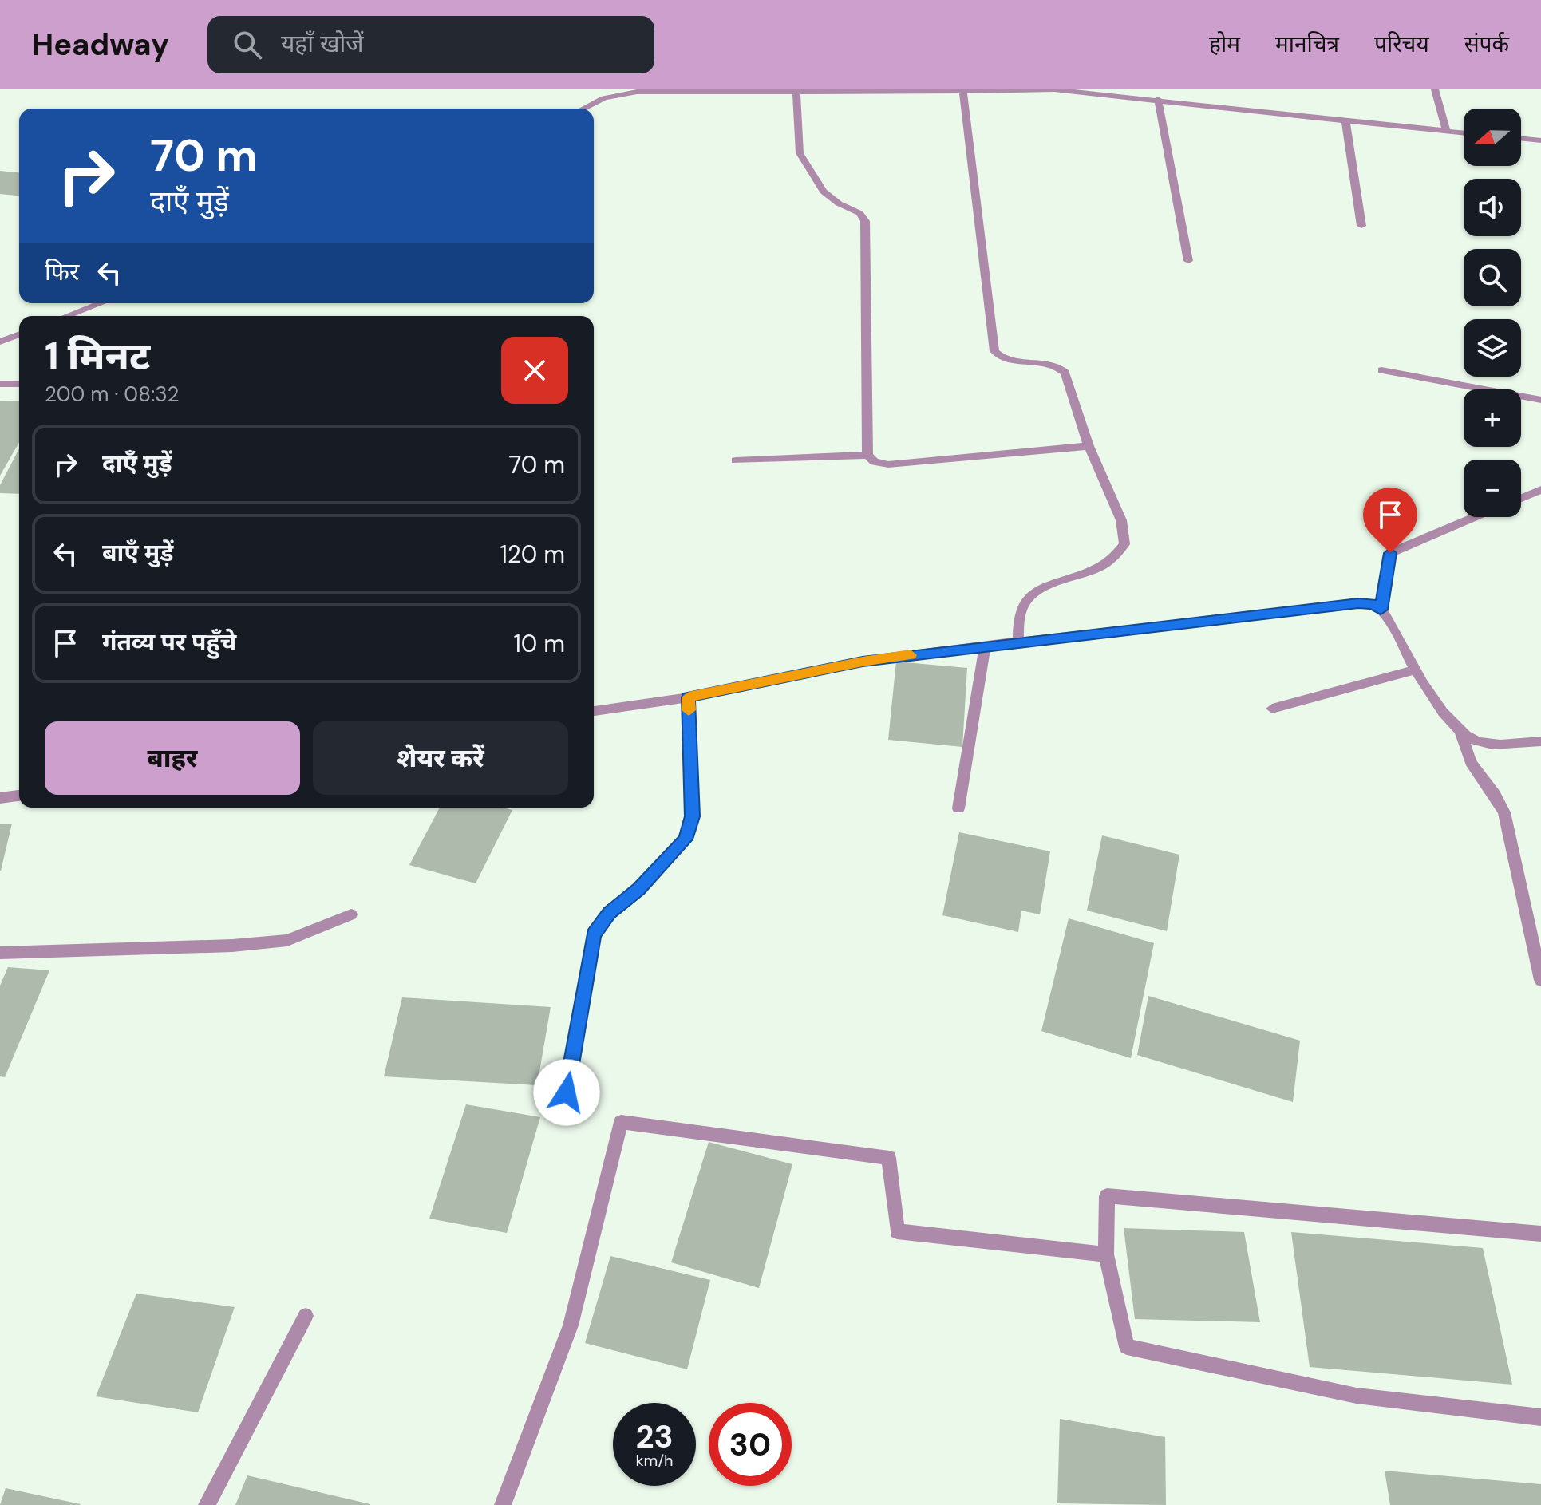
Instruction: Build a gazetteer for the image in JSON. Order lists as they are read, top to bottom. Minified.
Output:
{"north":"left","page":{"header":"Headway","search":"यहाँ खोजें","nav":["होम","मानचित्र","परिचय","संपर्क"],"map_buttons":["+","−"],"turn":["70 m","दाएँ मुड़ें"],"then":"फिर","heading":["1 मिनट","200 m · 08:32"],"list":[{"name":"दाएँ मुड़ें","value":"70 m"},{"name":"बाएँ मुड़ें","value":"120 m"},{"name":"गंतव्य पर पहुँचे","value":"10 m"}],"buttons":["बाहर","शेयर करें"],"speed":"23 km/h","limit":"30"}}
